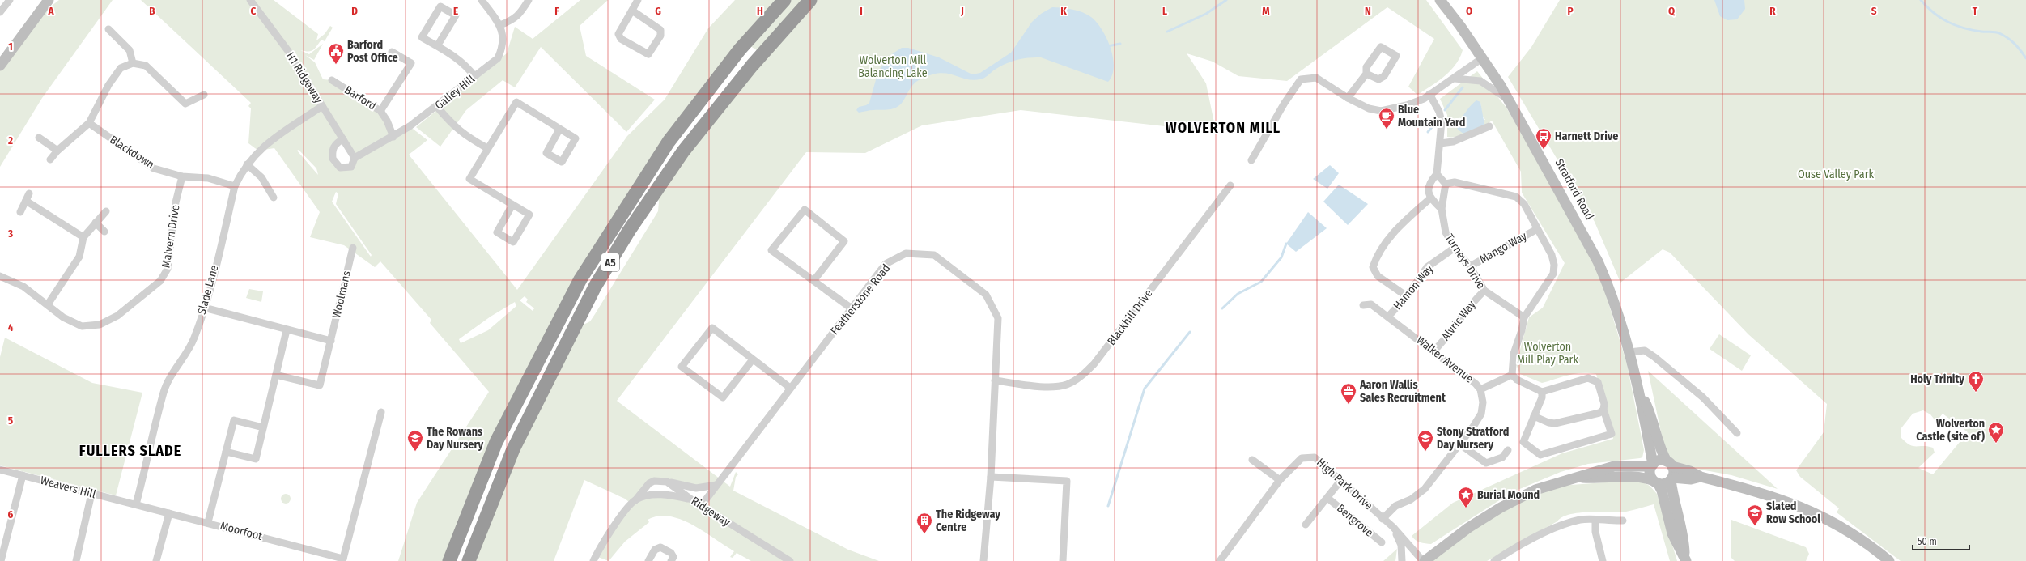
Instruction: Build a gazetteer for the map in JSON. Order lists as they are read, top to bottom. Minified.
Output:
{"streets":{"highway":["A5"],"street":["H1 Ridgeway","Galley Hill","Barford","Blackdown","Stratford Road","Malvern Drive","Mango Way","Turneys Drive","Hamon Way","Slade Lane","Woolmans","Featherstone Road","Blackhill Drive","Alvric Way","Walker Avenue","High Park Drive","Weavers Hill","Ridgeway","Bengrove","Moorfoot"]},"crossings":[["H1 Ridgeway","Galley Hill"],["H1 Ridgeway","Slade Lane"],["Galley Hill","Barford"],["Blackdown","Malvern Drive"],["Blackdown","Slade Lane"],["Mango Way","Turneys Drive"],["Turneys Drive","Hamon Way"],["Turneys Drive","Alvric Way"],["Hamon Way","Walker Avenue"],["Slade Lane","Weavers Hill"],["Slade Lane","Moorfoot"],["Featherstone Road","Blackhill Drive"],["Featherstone Road","Ridgeway"],["Alvric Way","Walker Avenue"],["Walker Avenue","High Park Drive"],["High Park Drive","Bengrove"],["Weavers Hill","Moorfoot"]],"districts":["WOLVERTON MILL","FULLERS SLADE"],"parks":["Wolverton Mill Balancing Lake","Ouse Valley Park","Wolverton Mill Play Park"],"places":{"public building":["Barford Post Office"],"cafe":["Blue Mountain Yard"],"bus stop":["Harnett Drive"],"church":["Holy Trinity"],"office":["Aaron Wallis Sales Recruitment"],"place":["Wolverton Castle (site of)","Burial Mound"],"school or university":["The Rowans Day Nursery","Stony Stratford Day Nursery","Slated Row School"],"building":["The Ridgeway Centre"]},"scale_bar":"50 m","grid":{"columns":["A","B","C","D","E","F","G","H","I","J","K","L","M","N","O","P","Q","R","S","T"],"rows":["1","2","3","4","5","6"]}}
